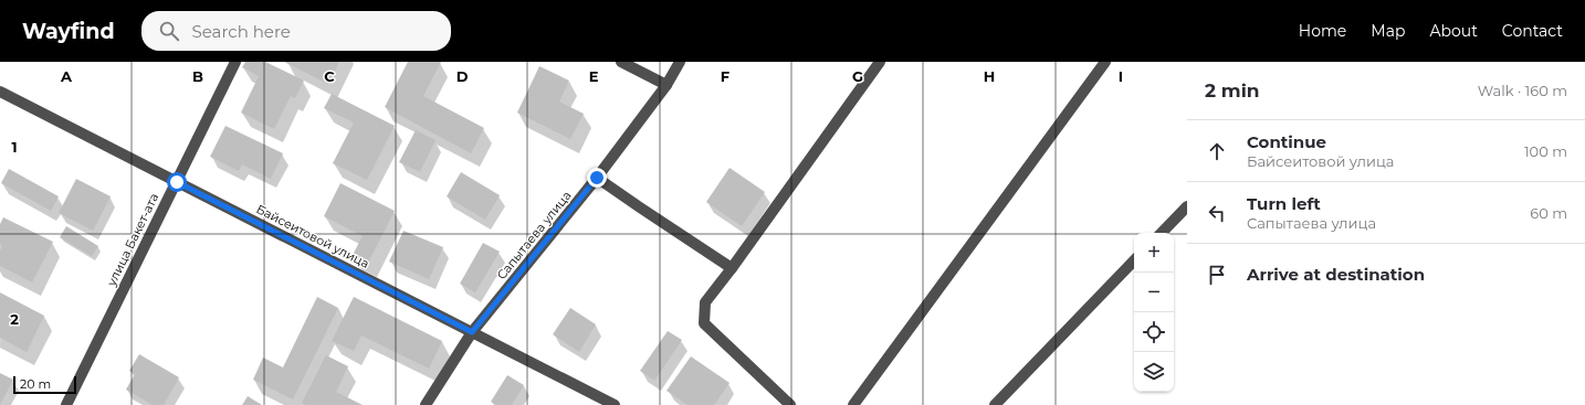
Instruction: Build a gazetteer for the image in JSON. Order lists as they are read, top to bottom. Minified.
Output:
{"streets":{"street":["Сапытаева улица","Байсеитовой улица","улица Бакет-ата"]},"crossings":[["Сапытаева улица","Байсеитовой улица"],["Байсеитовой улица","улица Бакет-ата"]],"scale_bar":"20 m","page":{"header":"Wayfind","search":"Search here","nav":["Home","Map","About","Contact"],"heading":["2 min","Walk · 160 m"],"list":[["Continue","Байсеитовой улица","100 m"],["Turn left","Сапытаева улица","60 m"],"Arrive at destination"],"map_buttons":["+","−"],"scale":"20 m"},"grid":{"columns":["A","B","C","D","E","F","G","H","I"],"rows":["1","2"]}}
